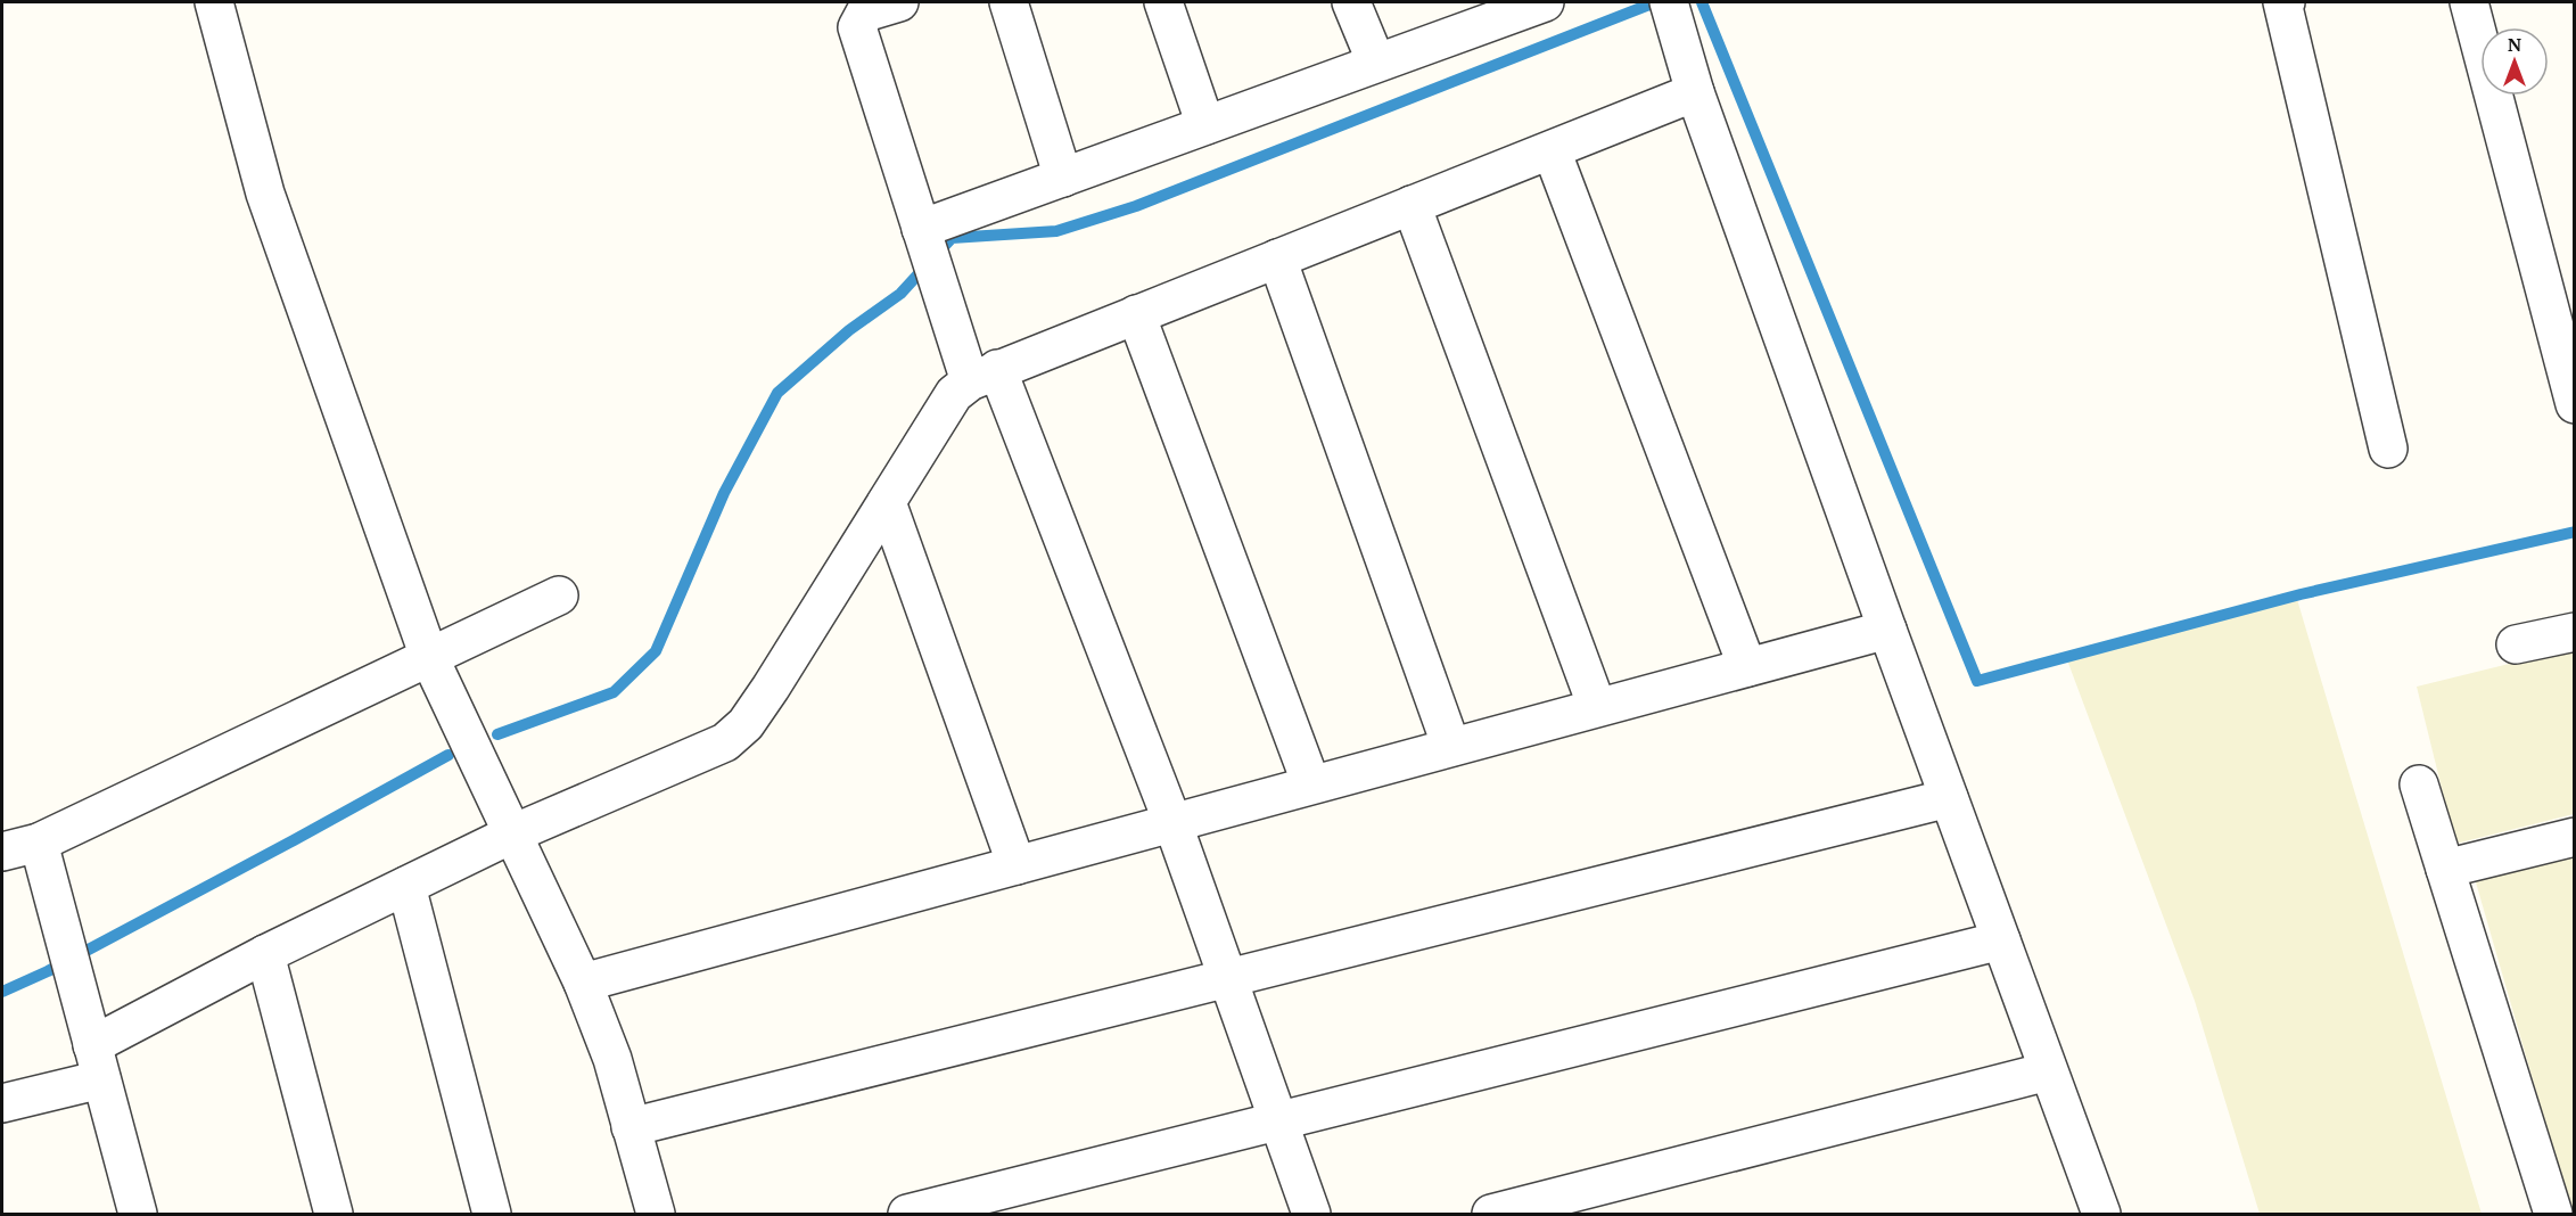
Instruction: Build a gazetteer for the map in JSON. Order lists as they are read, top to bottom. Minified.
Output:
{"north":"top"}
